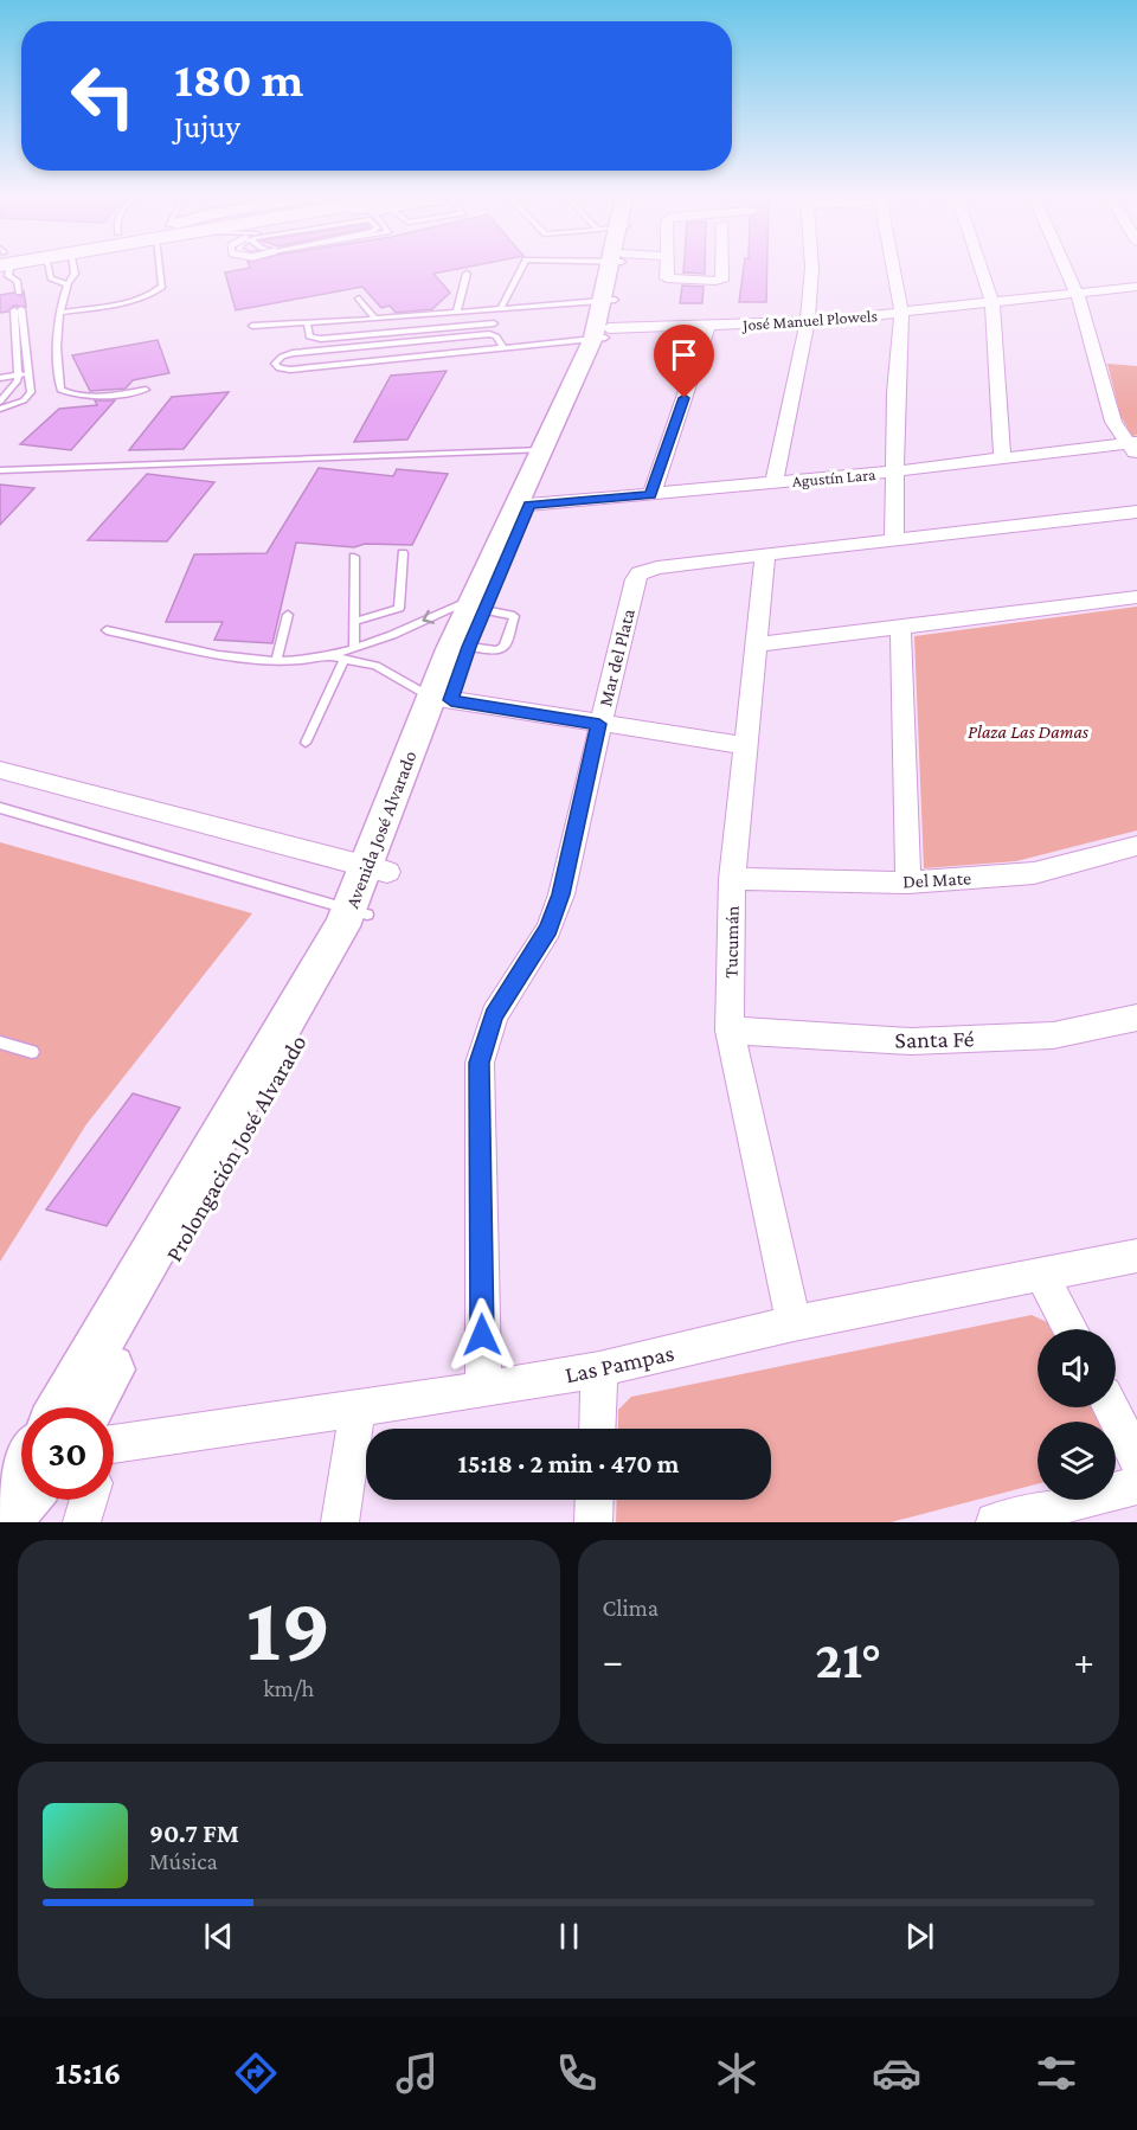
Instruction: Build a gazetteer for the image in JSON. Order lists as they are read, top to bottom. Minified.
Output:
{"streets":{"street":["José Manuel Plowels","Agustín Lara","Mar del Plata","Avenida José Alvarado","Del Mate","Tucumán","Santa Fé","Prolongación José Alvarado","Las Pampas"]},"crossings":[["José Manuel Plowels","Avenida José Alvarado"],["Agustín Lara","Avenida José Alvarado"],["Mar del Plata","Tucumán"],["Mar del Plata","Las Pampas"],["Avenida José Alvarado","Prolongación José Alvarado"],["Del Mate","Tucumán"],["Tucumán","Santa Fé"],["Tucumán","Las Pampas"]],"parks":["Plaza Las Damas"],"page":{"turn":["180 m","Jujuy"],"limit":"30","trip":"15:18 · 2 min · 470 m","tile":[["19","km/h"],"Clima"],"heat":["−","21°","+"],"song":["90.7 FM","Música"],"tabs":"15:16"}}
